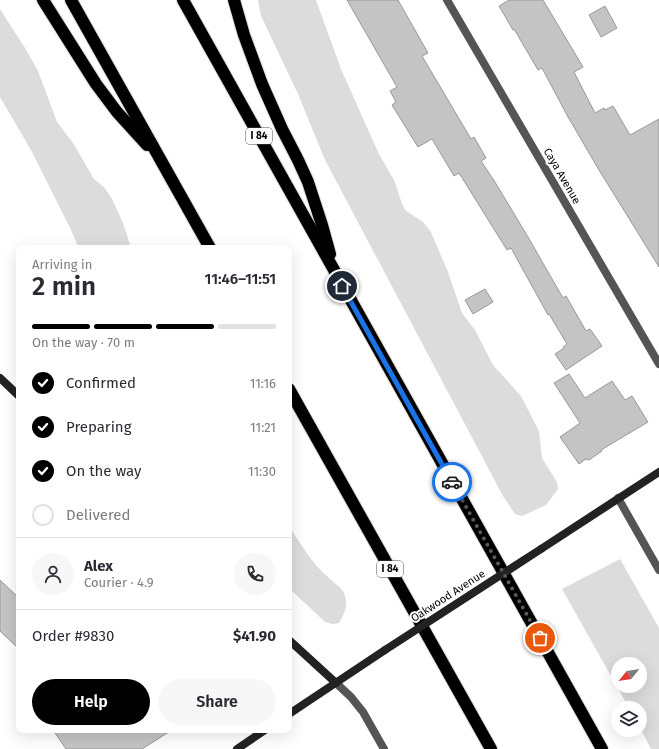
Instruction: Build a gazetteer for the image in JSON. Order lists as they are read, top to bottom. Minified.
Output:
{"streets":{"highway":["I 84"],"street":["Caya Avenue","Oakwood Avenue"]},"north":"bottom left","page":{"heading":["2 min","Arriving in","11:46–11:51"],"panel":["Alex","Courier · 4.9","Order #9830","$41.90"],"bar":"On the way · 70 m","list":[["Confirmed","11:16"],["Preparing","11:21"],["On the way","11:30"],"Delivered"],"buttons":["Help","Share"]}}
